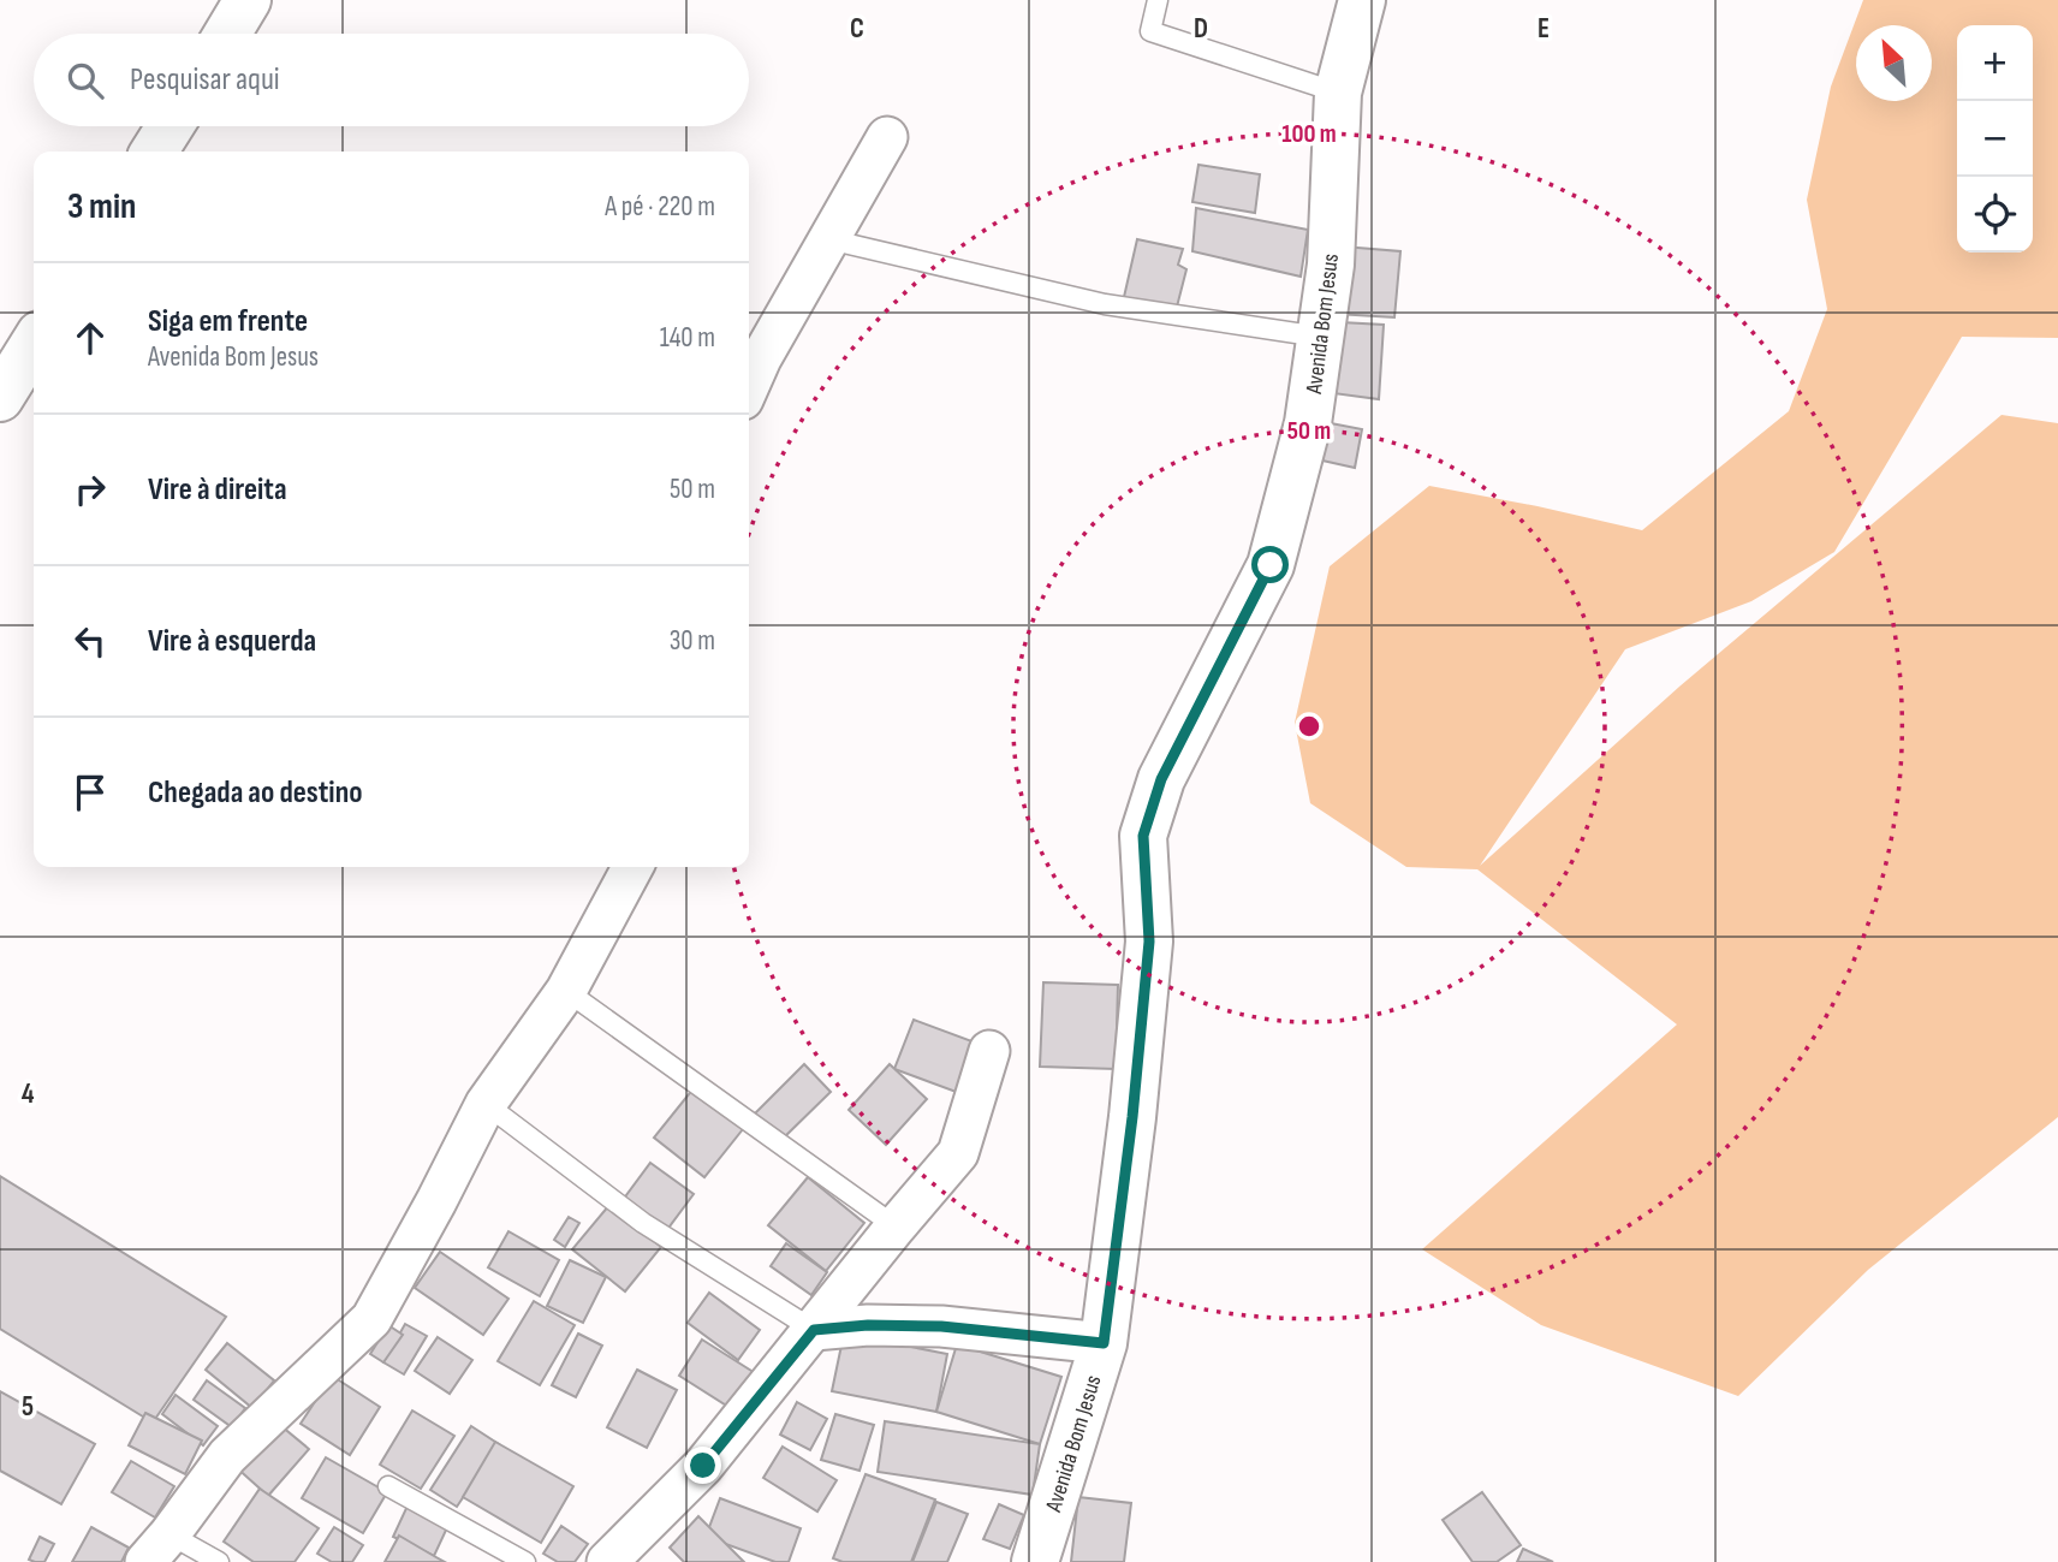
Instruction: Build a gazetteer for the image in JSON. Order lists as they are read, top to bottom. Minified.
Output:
{"streets":{"street":["Avenida Bom Jesus"]},"north":"top left","page":{"map_buttons":["+","−"],"search":"Pesquisar aqui","heading":["3 min","A pé · 220 m"],"list":[["Siga em frente","Avenida Bom Jesus","140 m"],["Vire à direita","50 m"],["Vire à esquerda","30 m"],"Chegada ao destino"]},"grid":{"columns":["C","D","E"],"rows":["4","5"]},"rings":["100 m","50 m"]}
